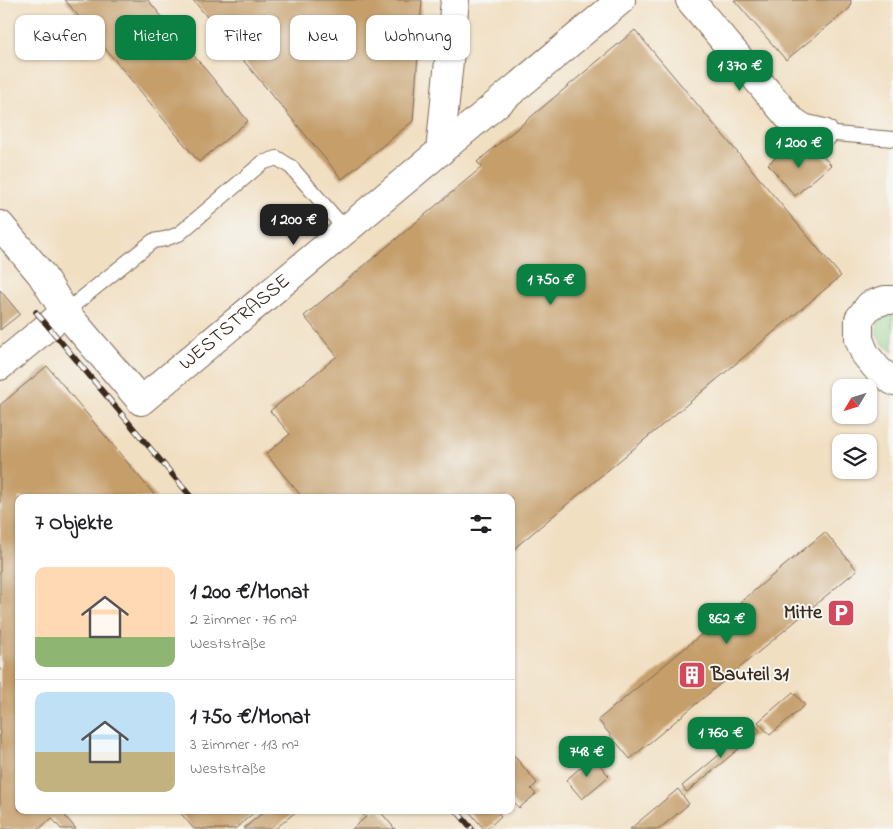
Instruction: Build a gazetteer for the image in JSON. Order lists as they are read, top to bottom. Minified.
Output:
{"streets":{"street":["WESTSTRASSE"]},"places":{"parking":["Mitte"],"building":["Bauteil 31"]},"north":"bottom left","page":{"chip":["Kaufen","Mieten","Filter","Neu","Wohnung"],"price":["1 370 €","1 200 €","1 200 €","1 750 €","862 €","1 760 €","748 €"],"heading":"7 Objekte","list":[{"name":"1 200 €/Monat","note":"2 Zimmer · 76 m² · Weststraße"},{"name":"1 750 €/Monat","note":"3 Zimmer · 113 m² · Weststraße"}]}}
